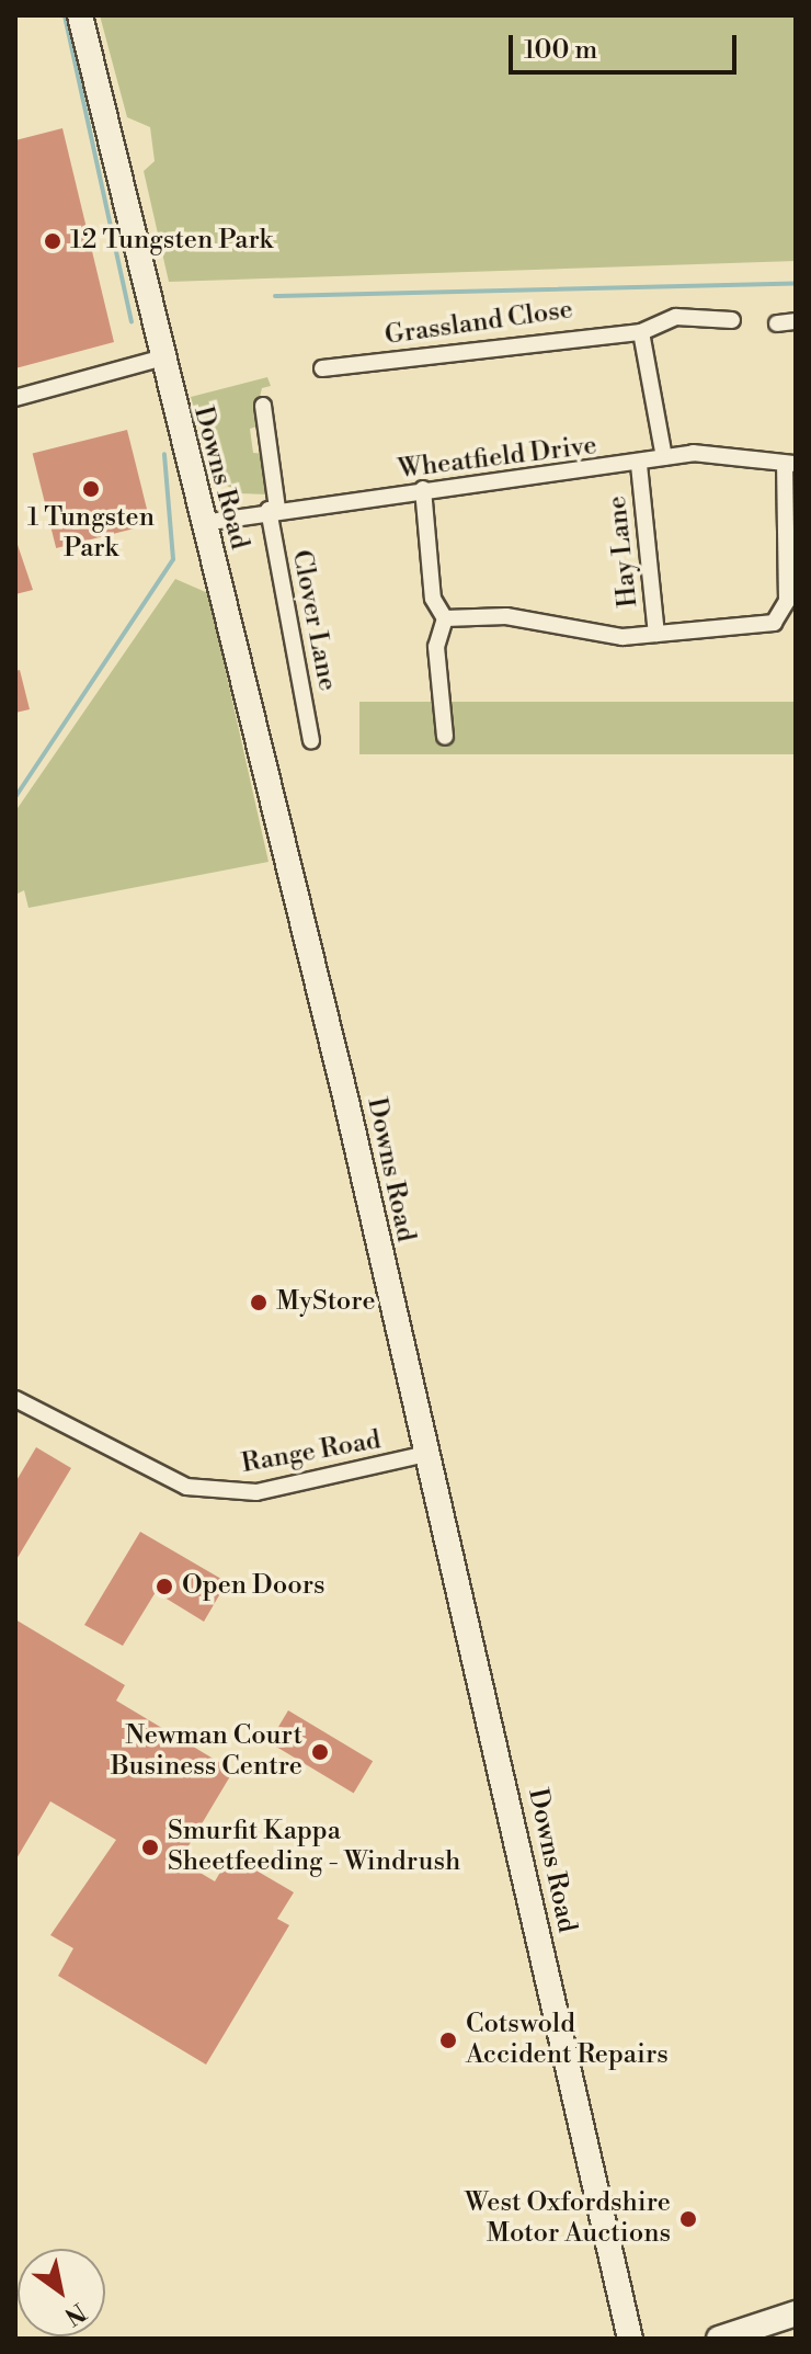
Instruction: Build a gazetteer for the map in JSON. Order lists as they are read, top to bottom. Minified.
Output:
{"streets":{"street":["Grassland Close","Wheatfield Drive","Downs Road","Hay Lane","Clover Lane","Range Road"]},"crossings":[["Wheatfield Drive","Downs Road"],["Wheatfield Drive","Hay Lane"],["Wheatfield Drive","Clover Lane"],["Downs Road","Range Road"]],"places":["12 Tungsten Park","1 Tungsten Park","MyStore","Open Doors","Newman Court Business Centre","Smurfit Kappa Sheetfeeding - Windrush","Cotswold Accident Repairs","West Oxfordshire Motor Auctions"],"scale_bar":"100 m","north":"bottom right"}
